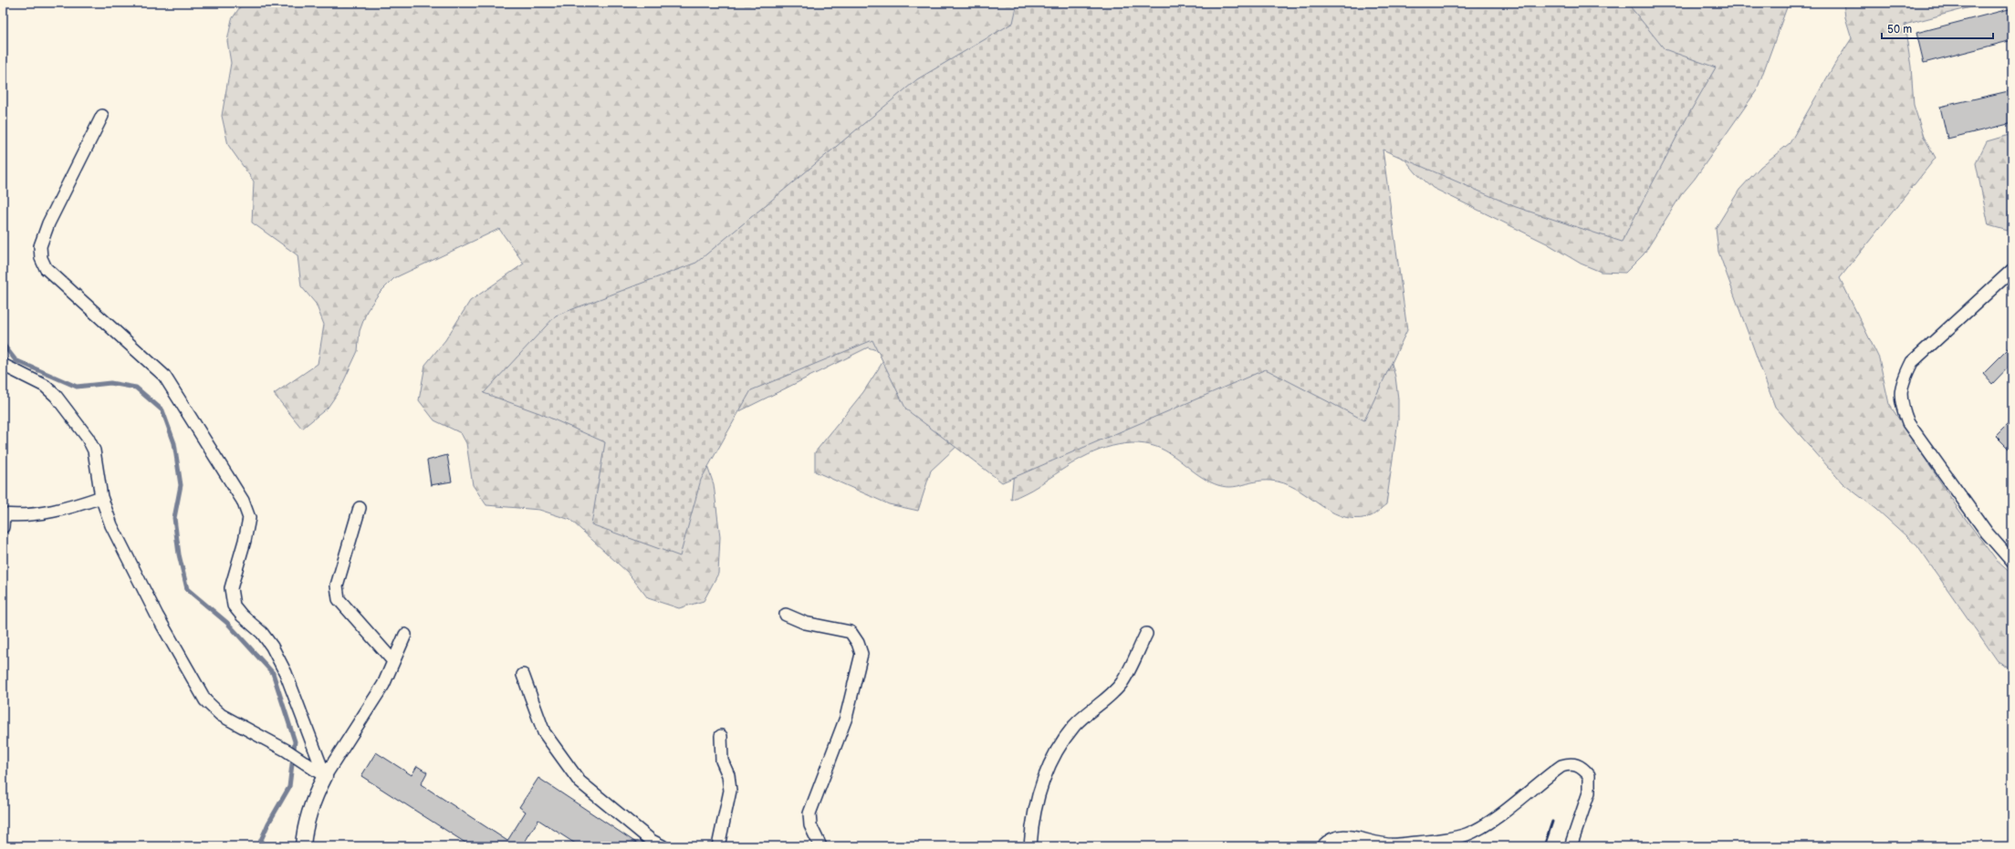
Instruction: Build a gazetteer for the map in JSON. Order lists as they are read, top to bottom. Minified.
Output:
{"scale_bar":"50 m"}
